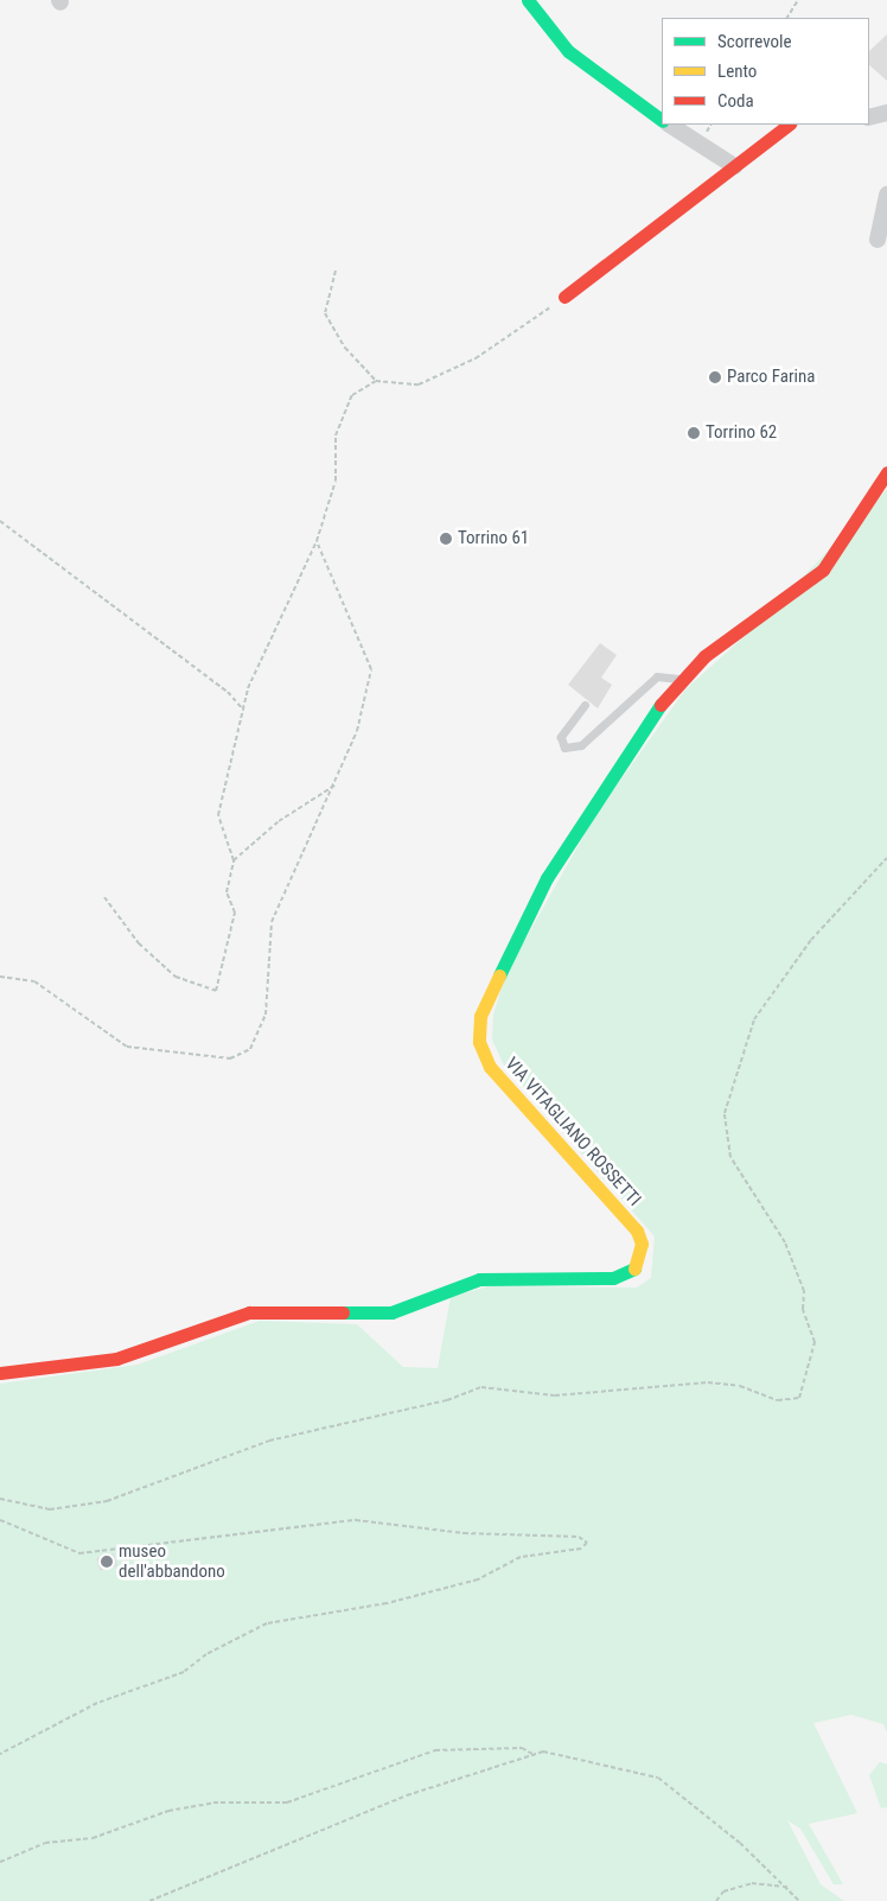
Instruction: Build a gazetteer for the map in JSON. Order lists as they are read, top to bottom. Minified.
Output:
{"streets":{"street":["VIA VITAGLIANO ROSSETTI"]},"places":["Parco Farina","Torrino 62","Torrino 61","museo dell'abbandono"],"legend":["Scorrevole","Lento","Coda"]}
